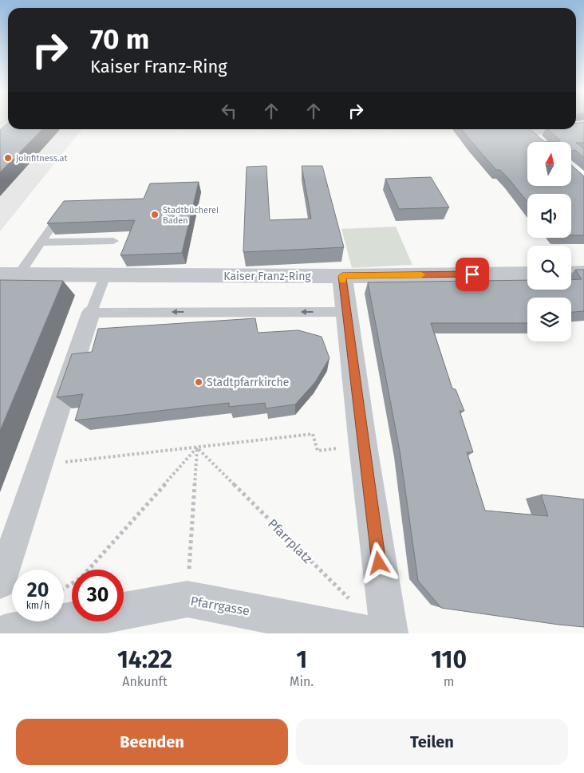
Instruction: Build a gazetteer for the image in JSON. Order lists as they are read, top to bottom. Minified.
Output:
{"streets":{"street":["Kaiser Franz-Ring","Pfarrgasse"],"path":["Pfarrplatz"]},"places":["joinfitness.at","Stadtbücherei Baden","Stadtpfarrkirche"],"north":"top","page":{"turn":["70 m","Kaiser Franz-Ring"],"speed":"20 km/h","limit":"30","eta":["14:22","Ankunft","1","Min.","110","m"],"buttons":["Beenden","Teilen"]}}
